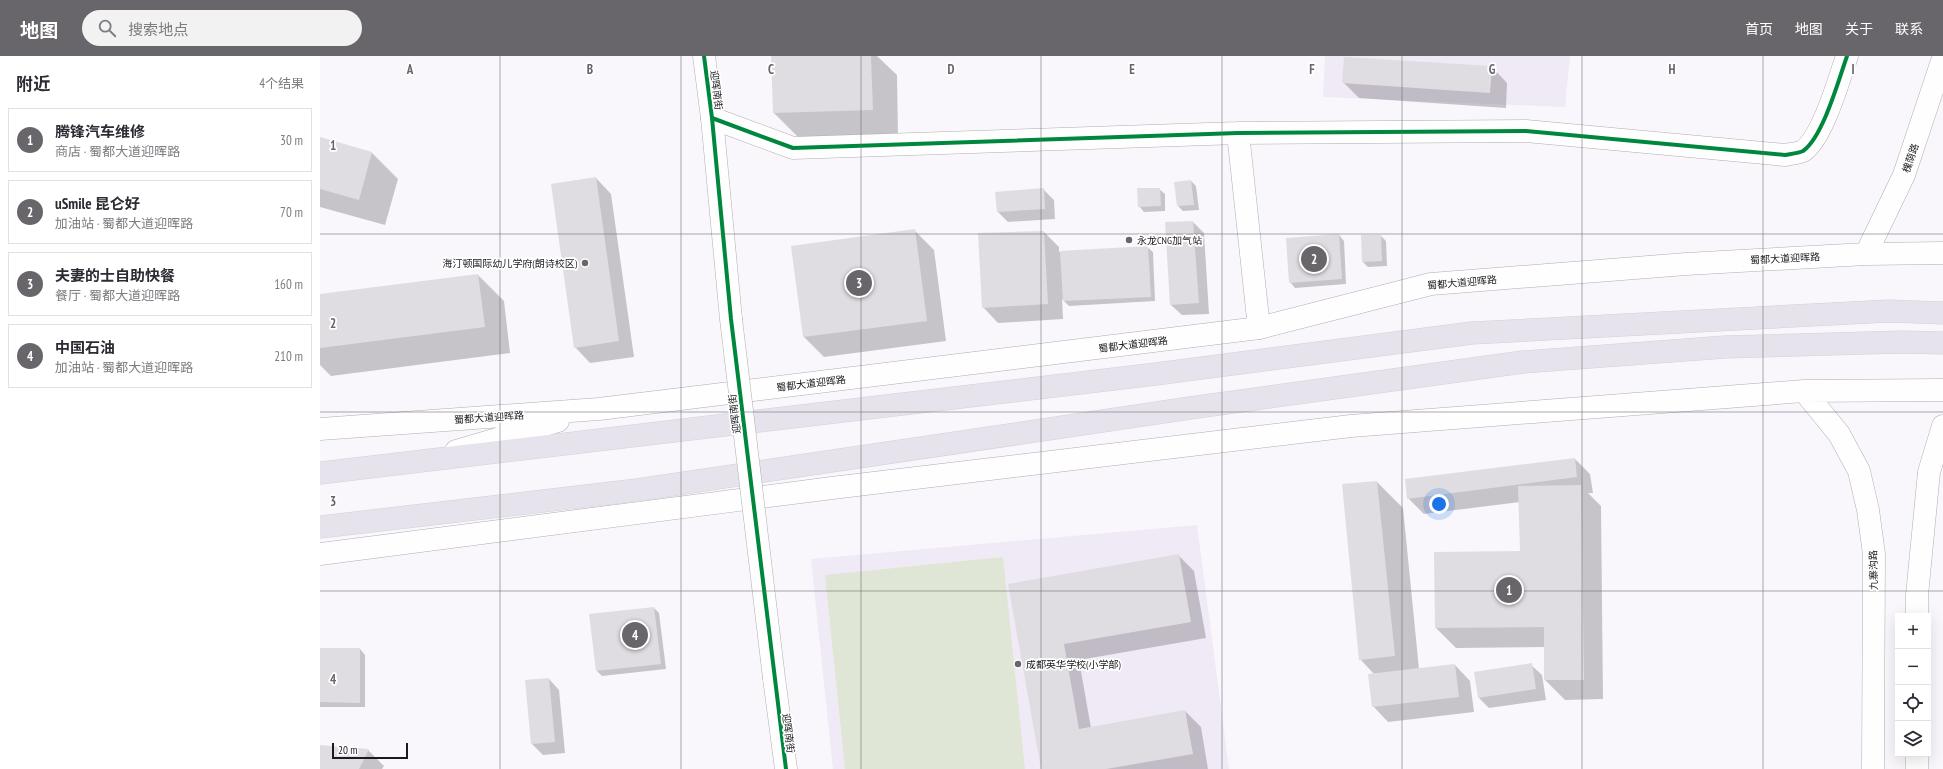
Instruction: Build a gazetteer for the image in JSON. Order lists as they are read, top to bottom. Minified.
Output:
{"streets":{"main road":["迎晖南街","槐荫路","蜀都大道迎晖路","九寨沟路"]},"crossings":[["槐荫路","蜀都大道迎晖路"]],"places":["永龙CNG加气站","海汀顿国际幼儿学府(朗诗校区)","成都英华学校(小学部)"],"scale_bar":"20 m","page":{"header":"地图","search":"搜索地点","nav":["首页","地图","关于","联系"],"heading":["附近","4个结果"],"list":[{"mark":"1","name":"腾锋汽车维修","note":"商店 · 蜀都大道迎晖路","value":"30 m"},{"mark":"2","name":"uSmile 昆仑好","note":"加油站 · 蜀都大道迎晖路","value":"70 m"},{"mark":"3","name":"夫妻的士自助快餐","note":"餐厅 · 蜀都大道迎晖路","value":"160 m"},{"mark":"4","name":"中国石油","note":"加油站 · 蜀都大道迎晖路","value":"210 m"}],"pins":["2","3","1","4"],"map_buttons":["+","−"],"scale":"20 m"},"grid":{"columns":["A","B","C","D","E","F","G","H","I"],"rows":["1","2","3","4"]}}
